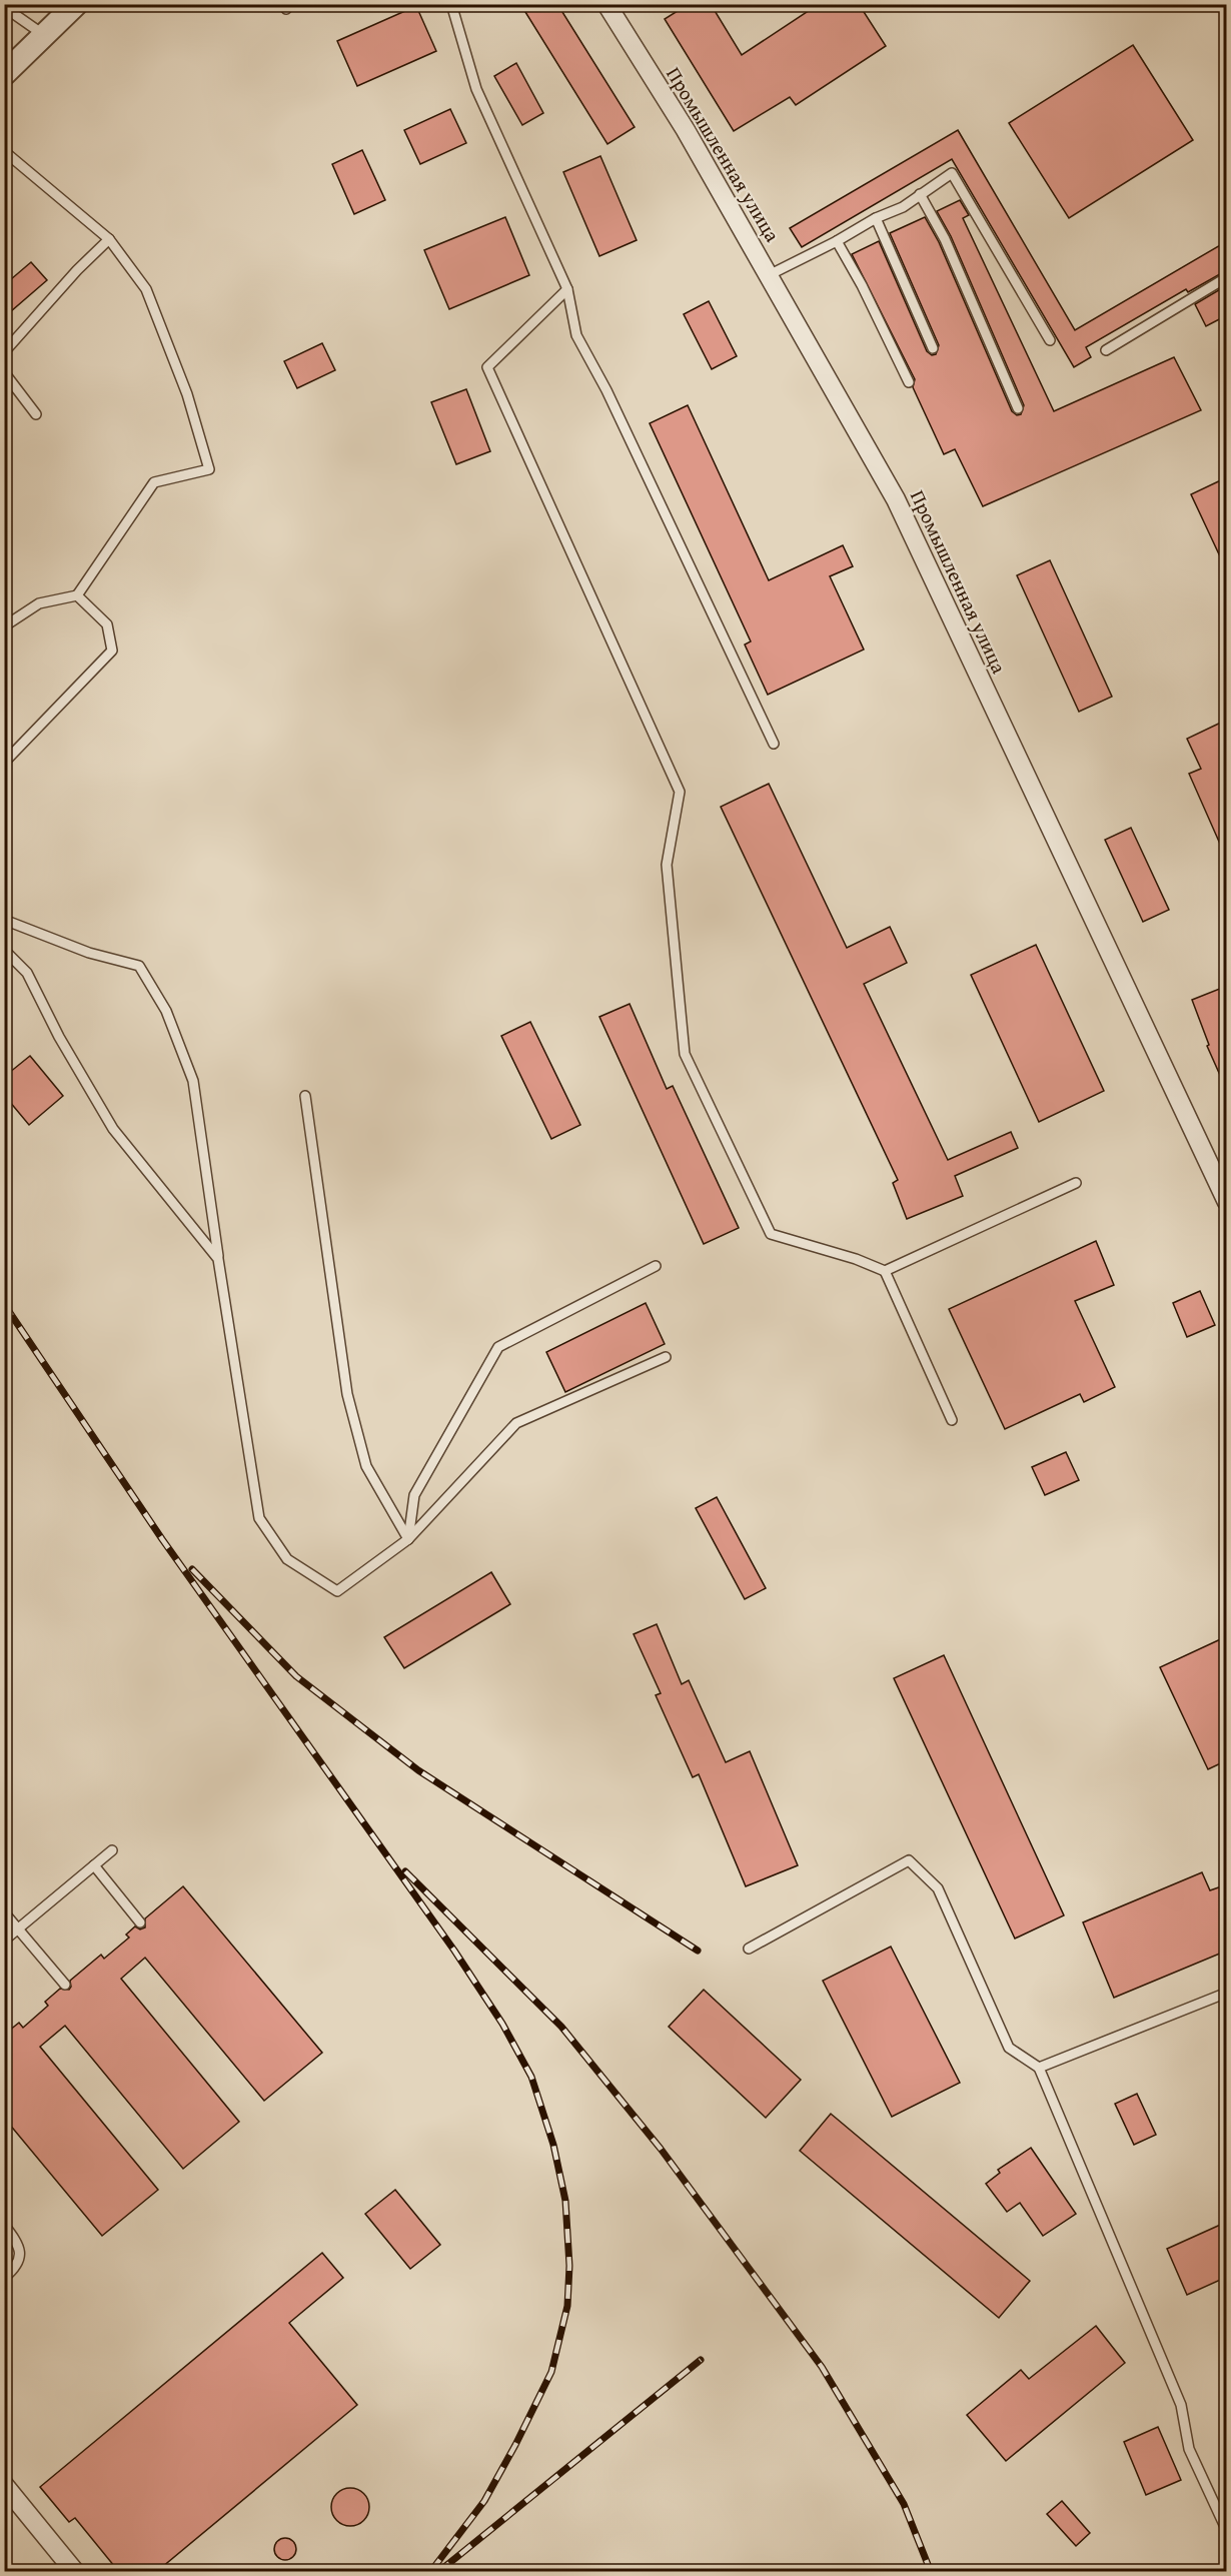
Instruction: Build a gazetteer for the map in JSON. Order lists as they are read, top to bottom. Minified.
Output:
{"streets":{"street":["Промышленная улица"]}}
